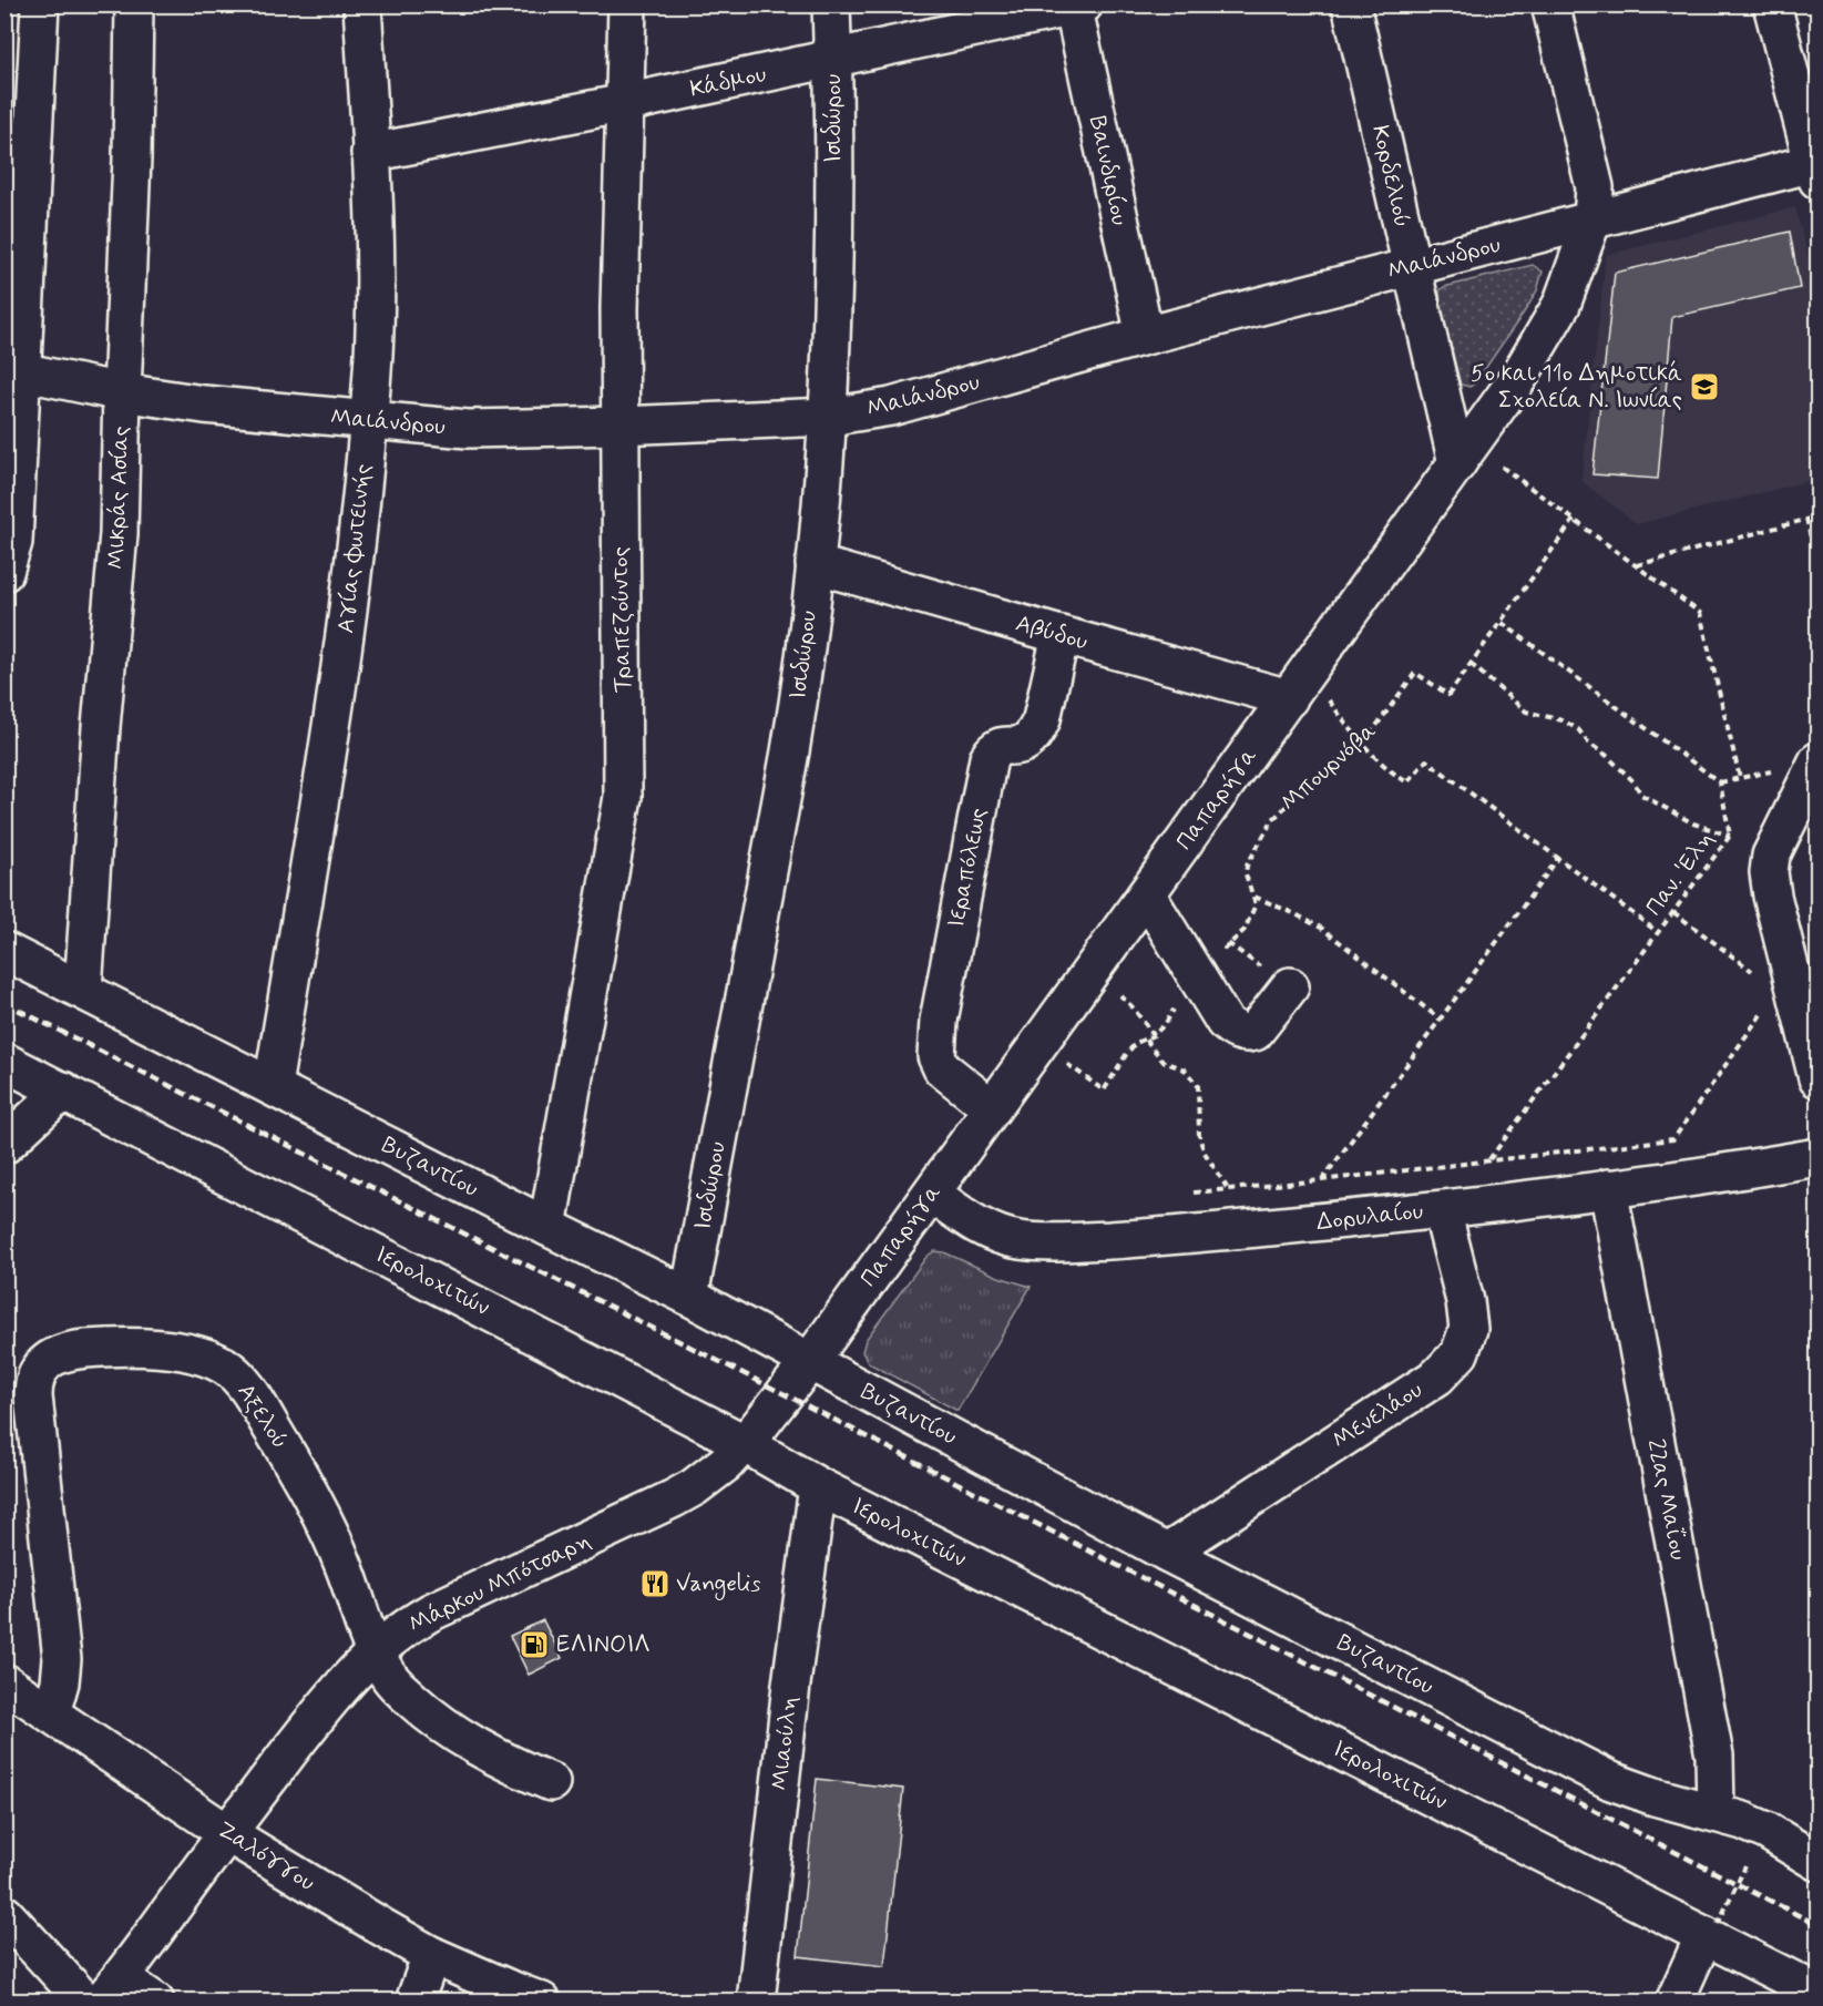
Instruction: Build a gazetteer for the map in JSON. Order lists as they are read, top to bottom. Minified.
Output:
{"streets":{"street":["Κάδμου","Ισιδώρου","Βαινδιρίου","Κορδελιού","Μαιάνδρου","Μικράς Ασίας","Αγίας Φωτεινής","Τραπεζούντος","Αβύδου","Παπαρήγα","Ιεραπόλεως","Βυζαντίου","Δορυλαίου","Ιερολοχιτών","Μενελάου","Αξελού","22ας Μαΐου","Μάρκου Μπότσαρη","Μιαούλη","Ζαλόγγου"],"path":["Μπουρνόβα","Παν. 'Ελη"]},"crossings":[["Κάδμου","Ισιδώρου"],["Κάδμου","Βαινδιρίου"],["Κάδμου","Αγίας Φωτεινής"],["Κάδμου","Τραπεζούντος"],["Ισιδώρου","Μαιάνδρου"],["Ισιδώρου","Αβύδου"],["Ισιδώρου","Βυζαντίου"],["Βαινδιρίου","Μαιάνδρου"],["Κορδελιού","Μαιάνδρου"],["Κορδελιού","Παπαρήγα"],["Μαιάνδρου","Μικράς Ασίας"],["Μαιάνδρου","Αγίας Φωτεινής"],["Μαιάνδρου","Τραπεζούντος"],["Μαιάνδρου","Παπαρήγα"],["Μικράς Ασίας","Βυζαντίου"],["Αγίας Φωτεινής","Βυζαντίου"],["Τραπεζούντος","Βυζαντίου"],["Αβύδου","Παπαρήγα"],["Αβύδου","Ιεραπόλεως"],["Μπουρνόβα","Παν. 'Ελη"],["Παπαρήγα","Ιεραπόλεως"],["Παπαρήγα","Βυζαντίου"],["Παπαρήγα","Δορυλαίου"],["Παπαρήγα","Μάρκου Μπότσαρη"],["Βυζαντίου","Μενελάου"],["Βυζαντίου","22ας Μαΐου"],["Βυζαντίου","Μάρκου Μπότσαρη"],["Δορυλαίου","Μενελάου"],["Δορυλαίου","22ας Μαΐου"],["Ιερολοχιτών","Μάρκου Μπότσαρη"],["Ιερολοχιτών","Μιαούλη"],["Αξελού","Μάρκου Μπότσαρη"],["Αξελού","Ζαλόγγου"],["Μάρκου Μπότσαρη","Ζαλόγγου"]],"places":{"school or university":["5ο και 11ο Δημοτικά Σχολεία Ν. Ιωνίας"],"restaurant":["Vangelis"],"fuel station":["ΕΛΙΝΟΙΛ"]}}
